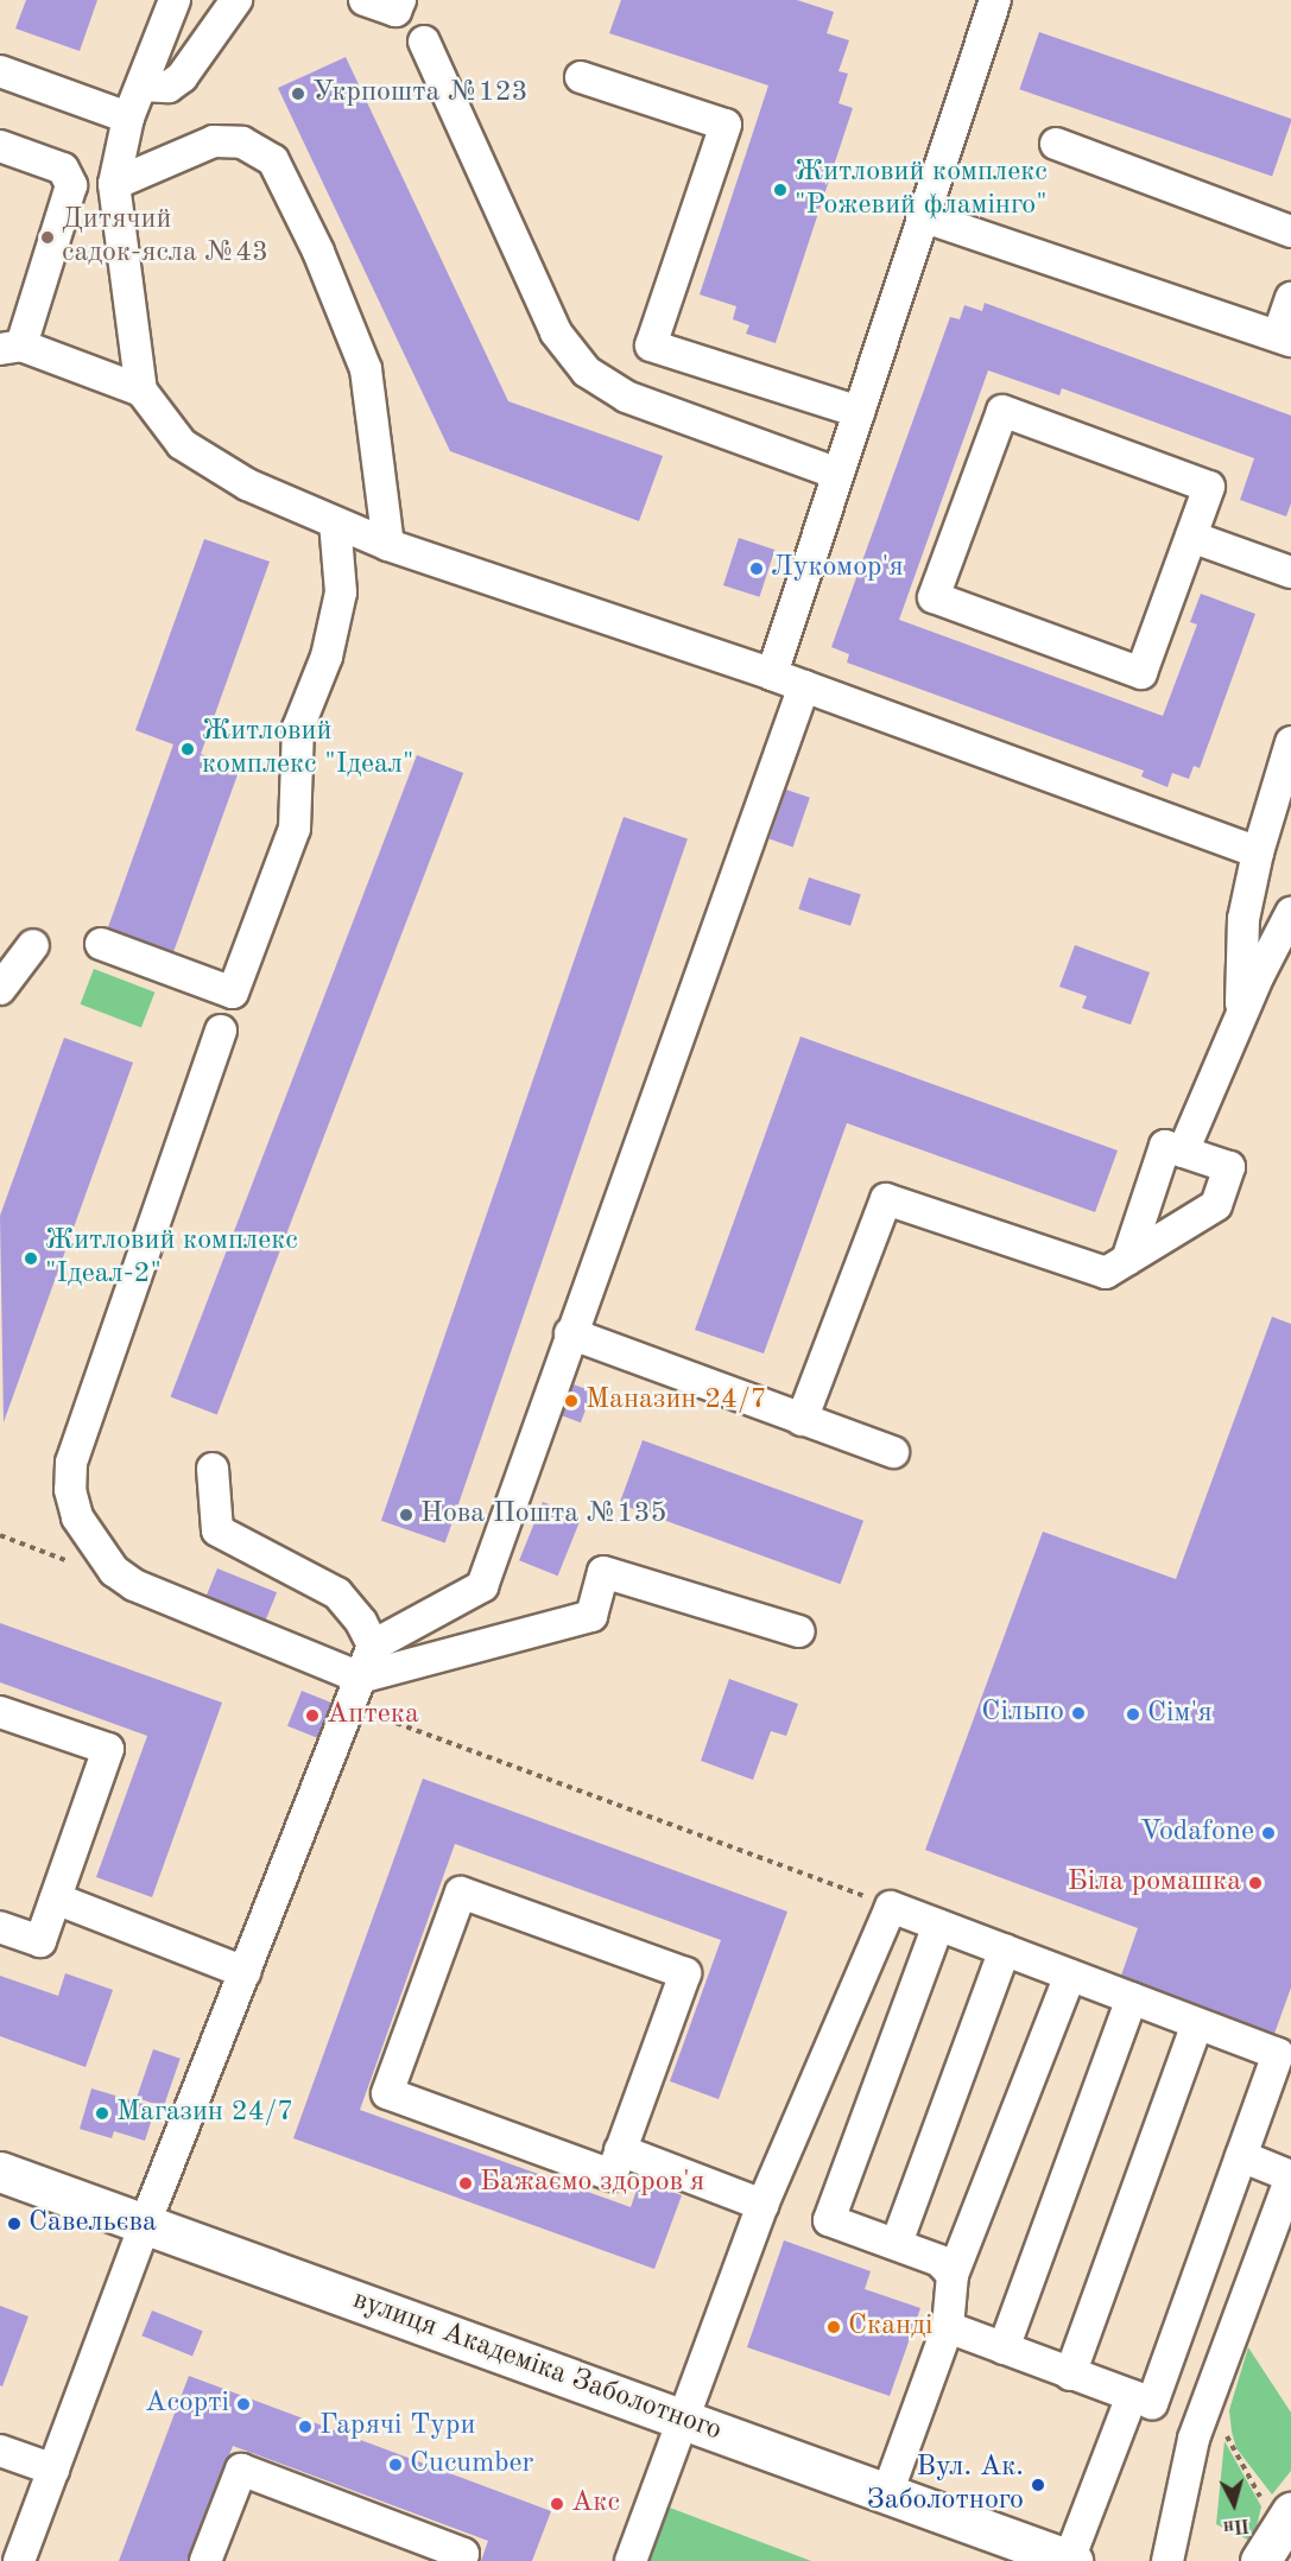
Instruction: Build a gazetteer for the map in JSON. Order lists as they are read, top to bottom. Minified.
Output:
{"streets":{"main road":["вулиця Академіка Заболотного"]},"places":["Укрпошта №123","Житловий комплекс \"Рожевий фламінго\"","Дитячий садок-ясла №43","Лукомор'я","Житловий комплекс \"Ідеал\"","Житловий комплекс \"Ідеал-2\"","Маназин 24/7","Нова Пошта №135","Сільпо","Сім'я","Аптека","Vodafone","Біла ромашка","Магазин 24/7","Бажаємо здоров'я","Савельєва","Сканді","Асортi","Гарячi Тури","Cucumber","Вул. Ак. Заболотного","Акс"],"north":"bottom"}
